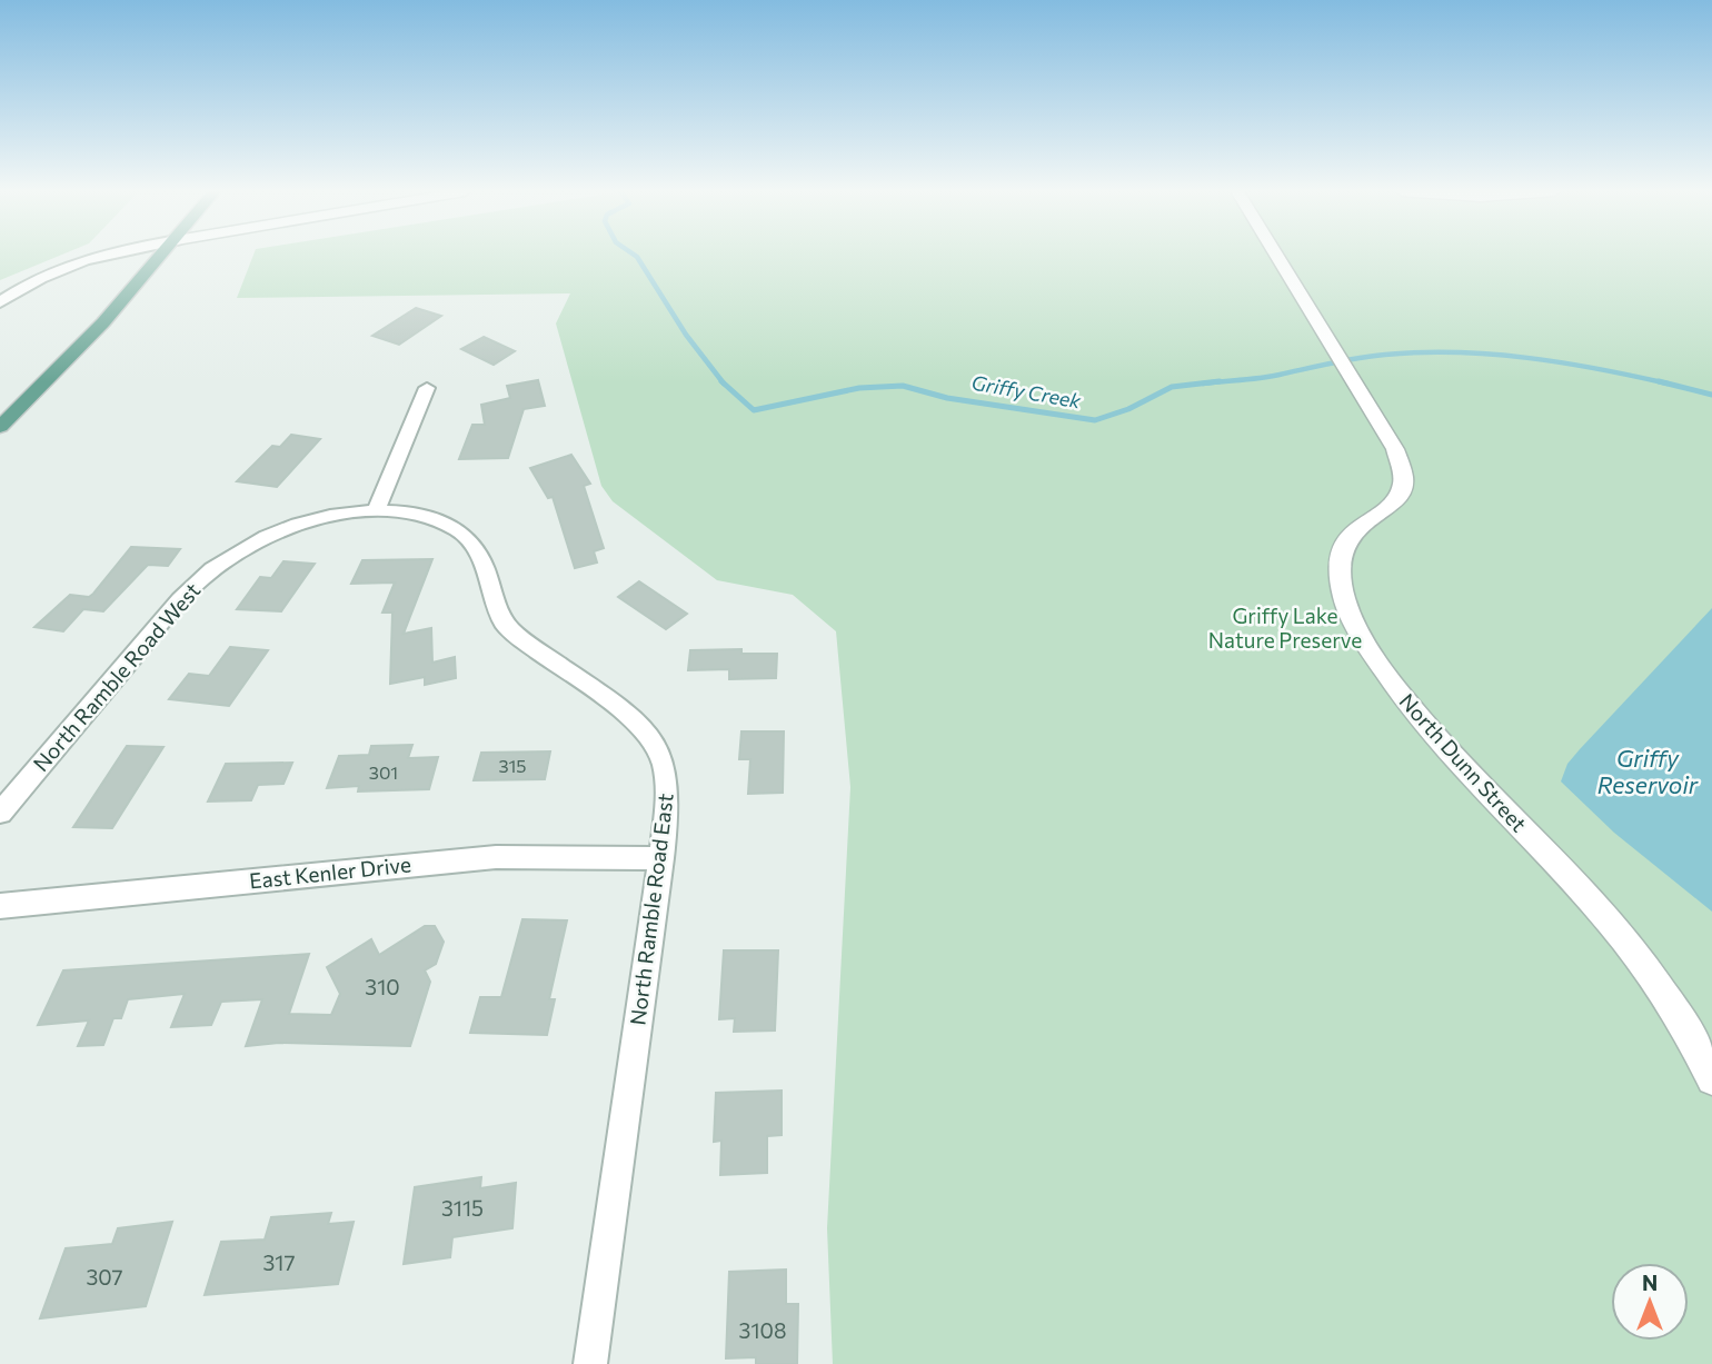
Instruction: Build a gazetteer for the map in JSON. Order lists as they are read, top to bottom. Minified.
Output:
{"streets":{"street":["North Ramble Road West","North Dunn Street","East Kenler Drive","North Ramble Road East"]},"crossings":[["North Ramble Road West","North Ramble Road East"],["East Kenler Drive","North Ramble Road East"]],"water":["Griffy Creek","Griffy Reservoir"],"parks":["Griffy Lake Nature Preserve"],"house_numbers":["315","301","310","3115","317","307","3108"],"north":"top"}
